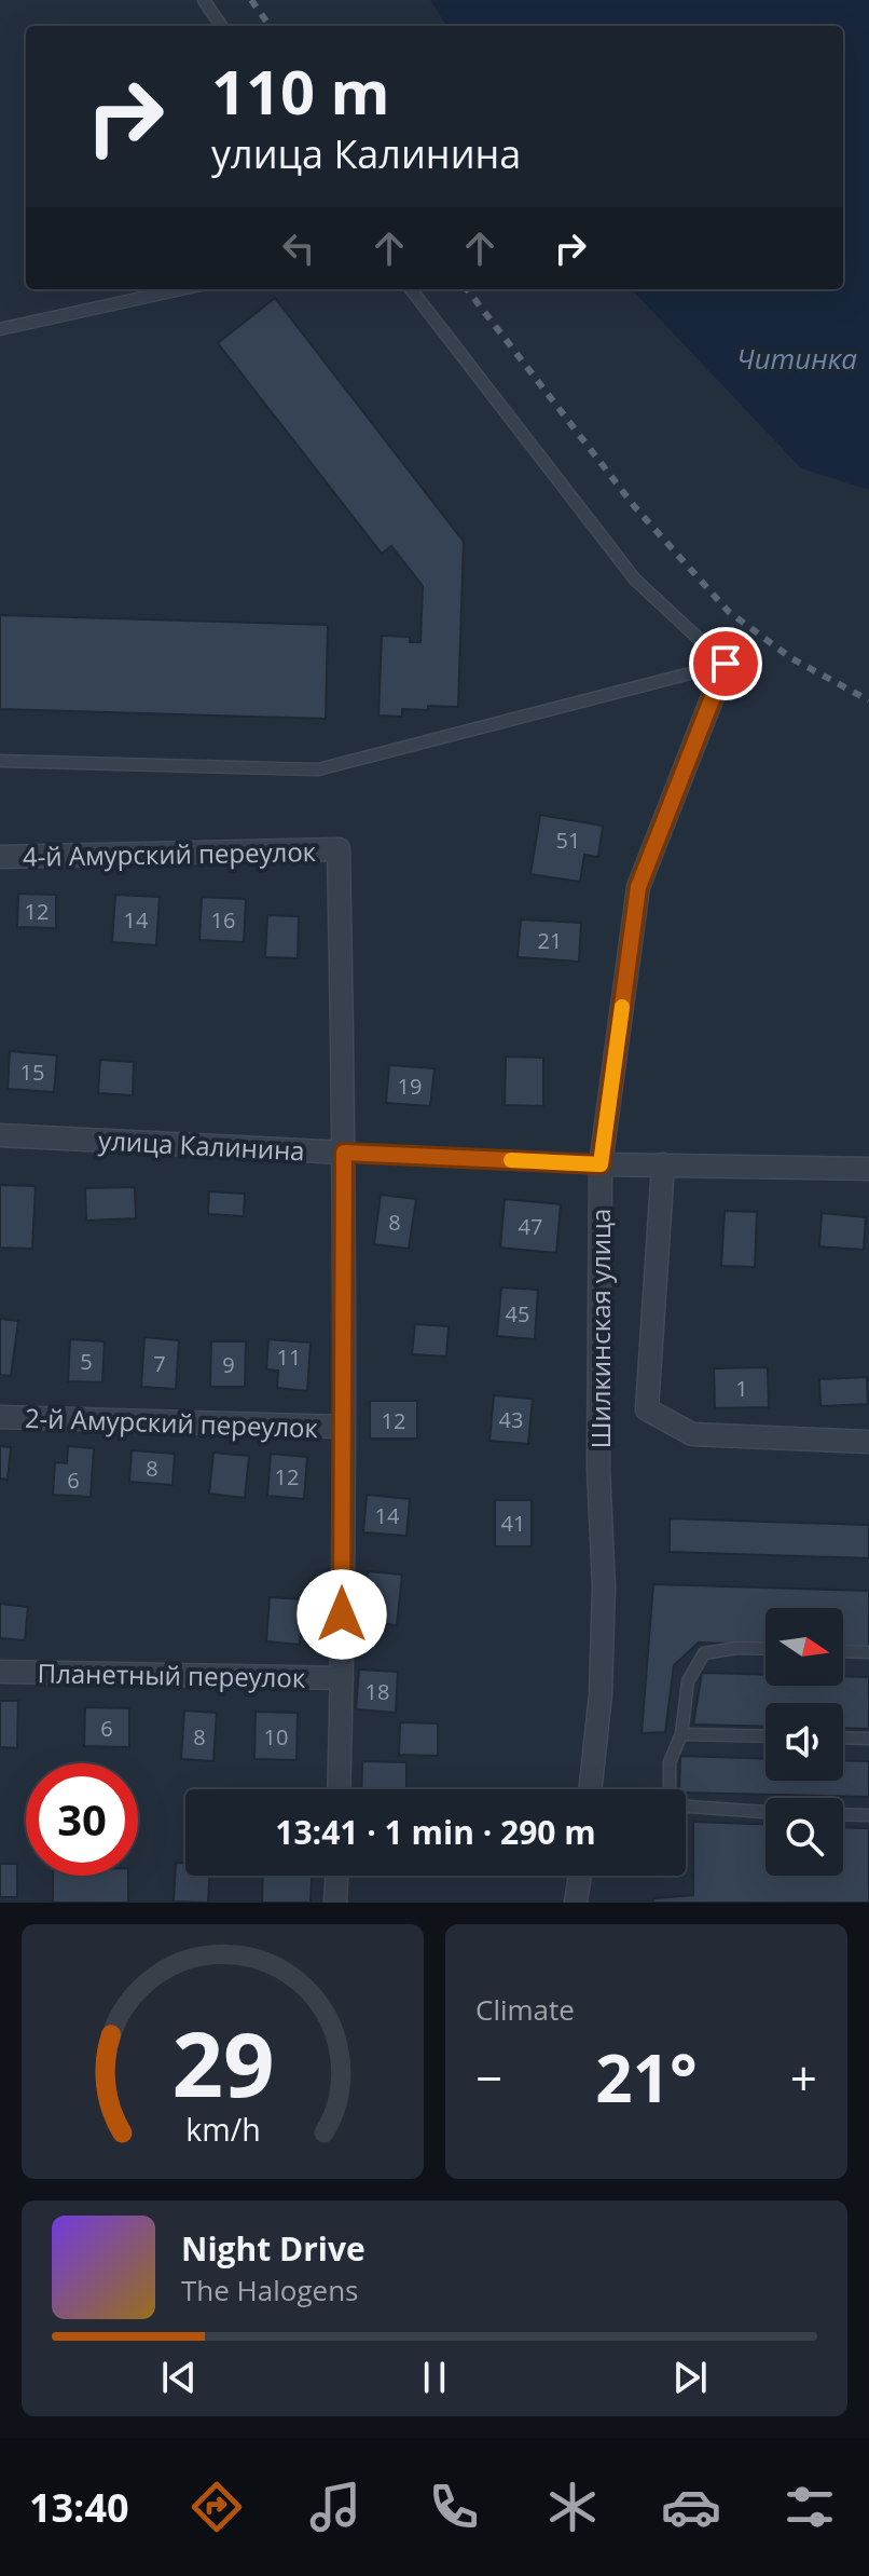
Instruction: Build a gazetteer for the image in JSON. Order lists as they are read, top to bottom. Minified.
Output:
{"streets":{"street":["4-й Амурский переулок","улица Калинина","Шилкинская улица","2-й Амурский переулок","Планетный переулок"]},"crossings":[["4-й Амурский переулок","улица Калинина"],["улица Калинина","Шилкинская улица"]],"water":["Читинка"],"house_numbers":["51","12","14","16","21","15","19","8","47","45","11","5","7","9","1","43","12","8","12","6","14","41","18","6","8","10"],"north":"right","page":{"turn":["110 m","улица Калинина"],"limit":"30","trip":"13:41 · 1 min · 290 m","tile":"Climate","heat":["−","21°","+"],"song":["Night Drive","The Halogens"],"tabs":"13:40","gauge":["29","km/h"]}}
